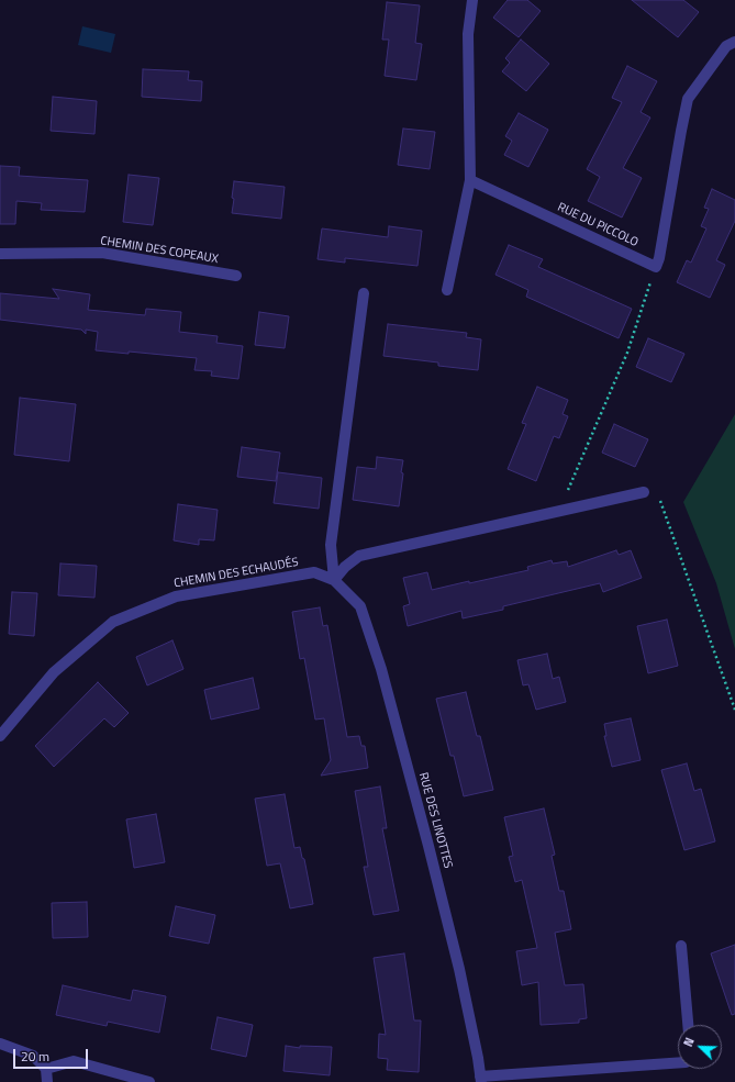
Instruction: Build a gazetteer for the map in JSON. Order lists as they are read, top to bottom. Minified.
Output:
{"streets":{"street":["RUE DU PICCOLO","CHEMIN DES COPEAUX","CHEMIN DES ECHAUDÉS","RUE DES LINOTTES"]},"crossings":[["CHEMIN DES ECHAUDÉS","RUE DES LINOTTES"]],"scale_bar":"20 m","north":"top left"}
